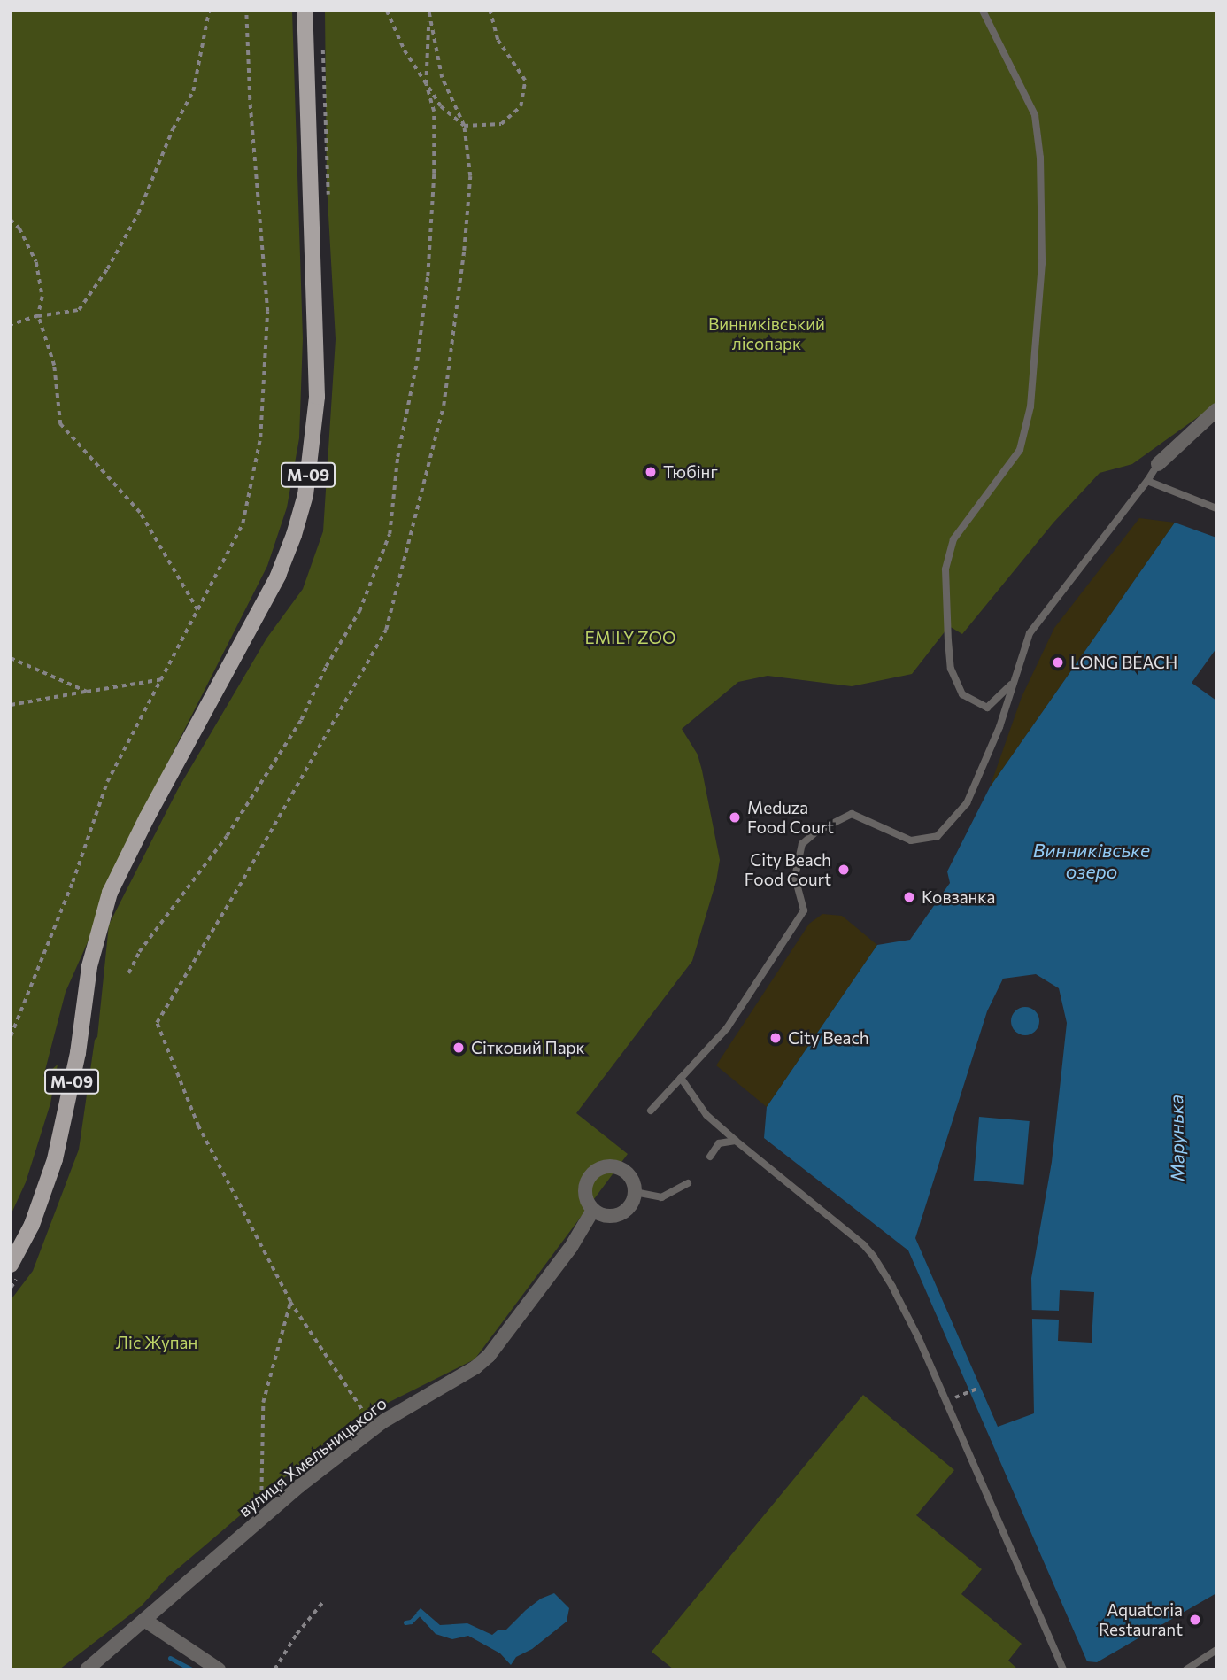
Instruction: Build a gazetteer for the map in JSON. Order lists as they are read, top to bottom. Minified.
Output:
{"streets":{"main road":["М-09"],"street":["вулиця Хмельницького"]},"water":["Винниківське озеро","Марунька"],"parks":["Винниківський лісопарк","EMILY ZOO","Ліс Жупан"],"places":["Тюбінг","LONG BEACH","Meduza Food Court","City Beach Food Court","Ковзанка","City Beach","Сітковий Парк","Aquatoria Restaurant"]}
